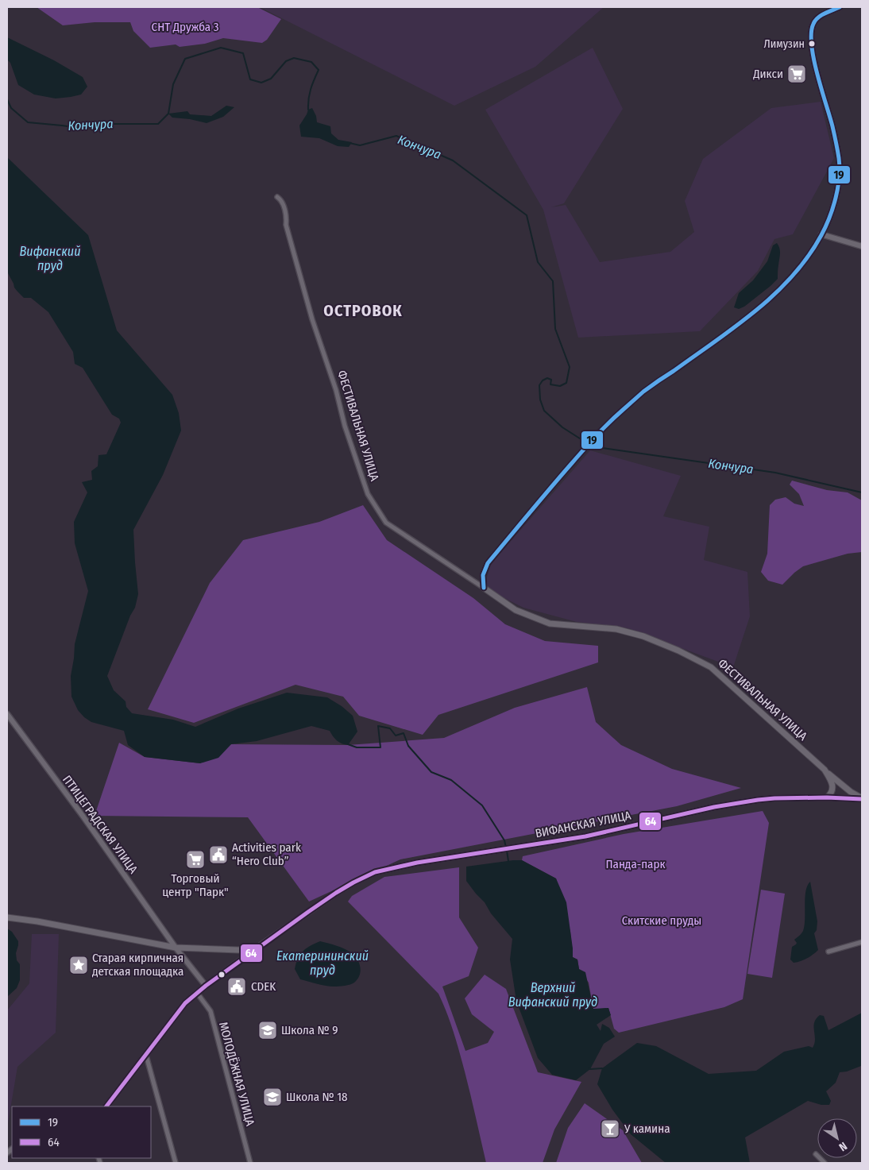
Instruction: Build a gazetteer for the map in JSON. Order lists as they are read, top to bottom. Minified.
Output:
{"streets":{"main road":["ФЕСТИВАЛЬНАЯ УЛИЦА","ВИФАНСКАЯ УЛИЦА"],"street":["ПТИЦЕГРАДСКАЯ УЛИЦА","МОЛОДЁЖНАЯ УЛИЦА"]},"crossings":[["ФЕСТИВАЛЬНАЯ УЛИЦА","ВИФАНСКАЯ УЛИЦА"]],"districts":["ОСТРОВОК"],"water":["Кончура","Вифанский пруд","Екатерининский пруд","Верхний Вифанский пруд"],"parks":["СНТ Дружба 3","Панда-парк","Скитские пруды"],"places":{"other":["Лимузин"],"supermarket":["Дикси","Торговый центр \"Парк\""],"public building":["Activities park “Hero Club”","CDEK"],"place":["Старая кирпичная детская площадка"],"school or university":["Школа № 9","Школа № 18"],"bar":["У камина"]},"lines":["transit line 19","transit line 64"],"legend":["19","64"],"north":"bottom right"}
